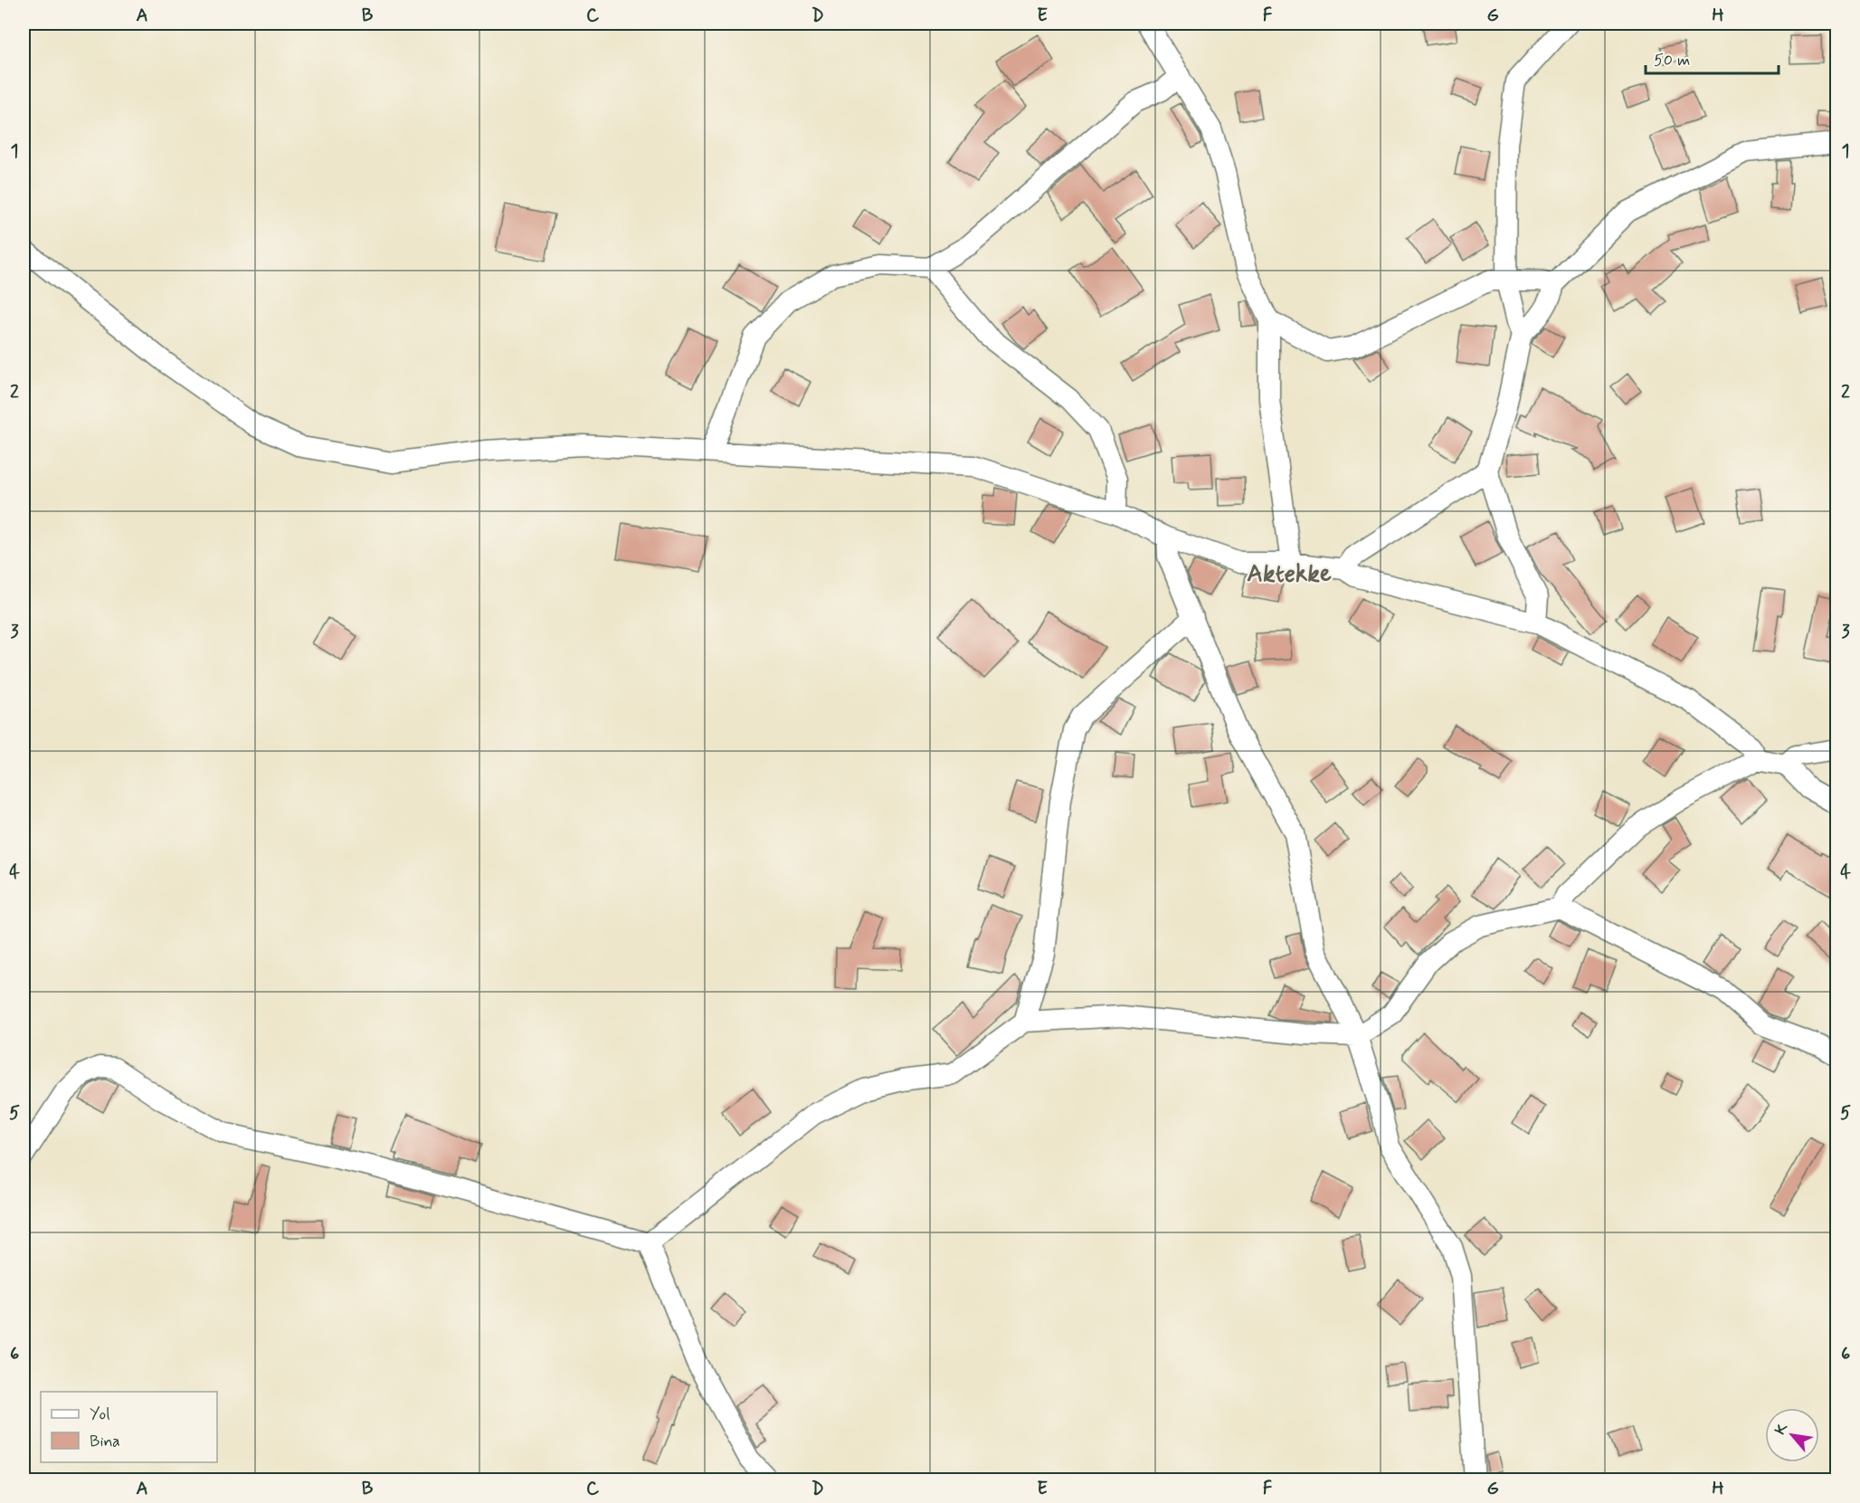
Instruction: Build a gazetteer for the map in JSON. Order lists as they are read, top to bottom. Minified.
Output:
{"districts":["Aktekke"],"legend":["Yol","Bina"],"scale_bar":"50 m","north":"top left","grid":{"columns":["A","B","C","D","E","F","G","H"],"rows":["1","2","3","4","5","6"]}}
